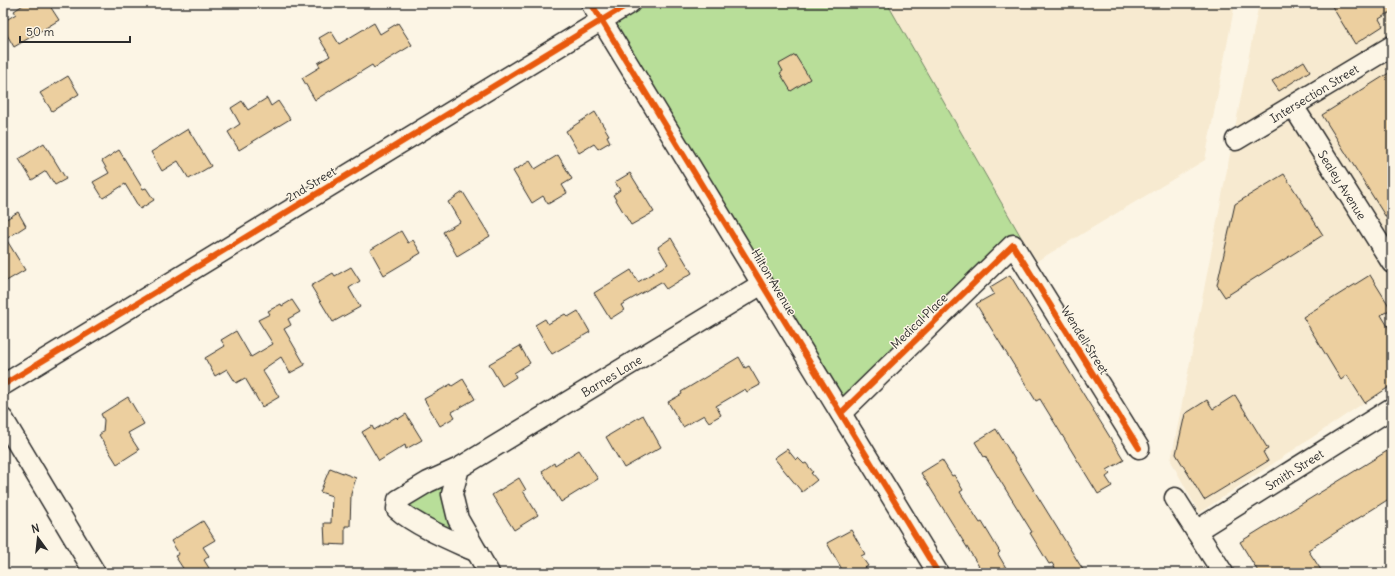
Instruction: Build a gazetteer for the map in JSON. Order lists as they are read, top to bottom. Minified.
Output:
{"streets":{"street":["Intersection Street","2nd Street","Sealey Avenue","Hilton Avenue","Medical Place","Wendell Street","Barnes Lane","Smith Street"]},"crossings":[["Intersection Street","Sealey Avenue"],["2nd Street","Hilton Avenue"],["Hilton Avenue","Medical Place"],["Hilton Avenue","Barnes Lane"],["Medical Place","Wendell Street"]],"scale_bar":"50 m","north":"top"}
